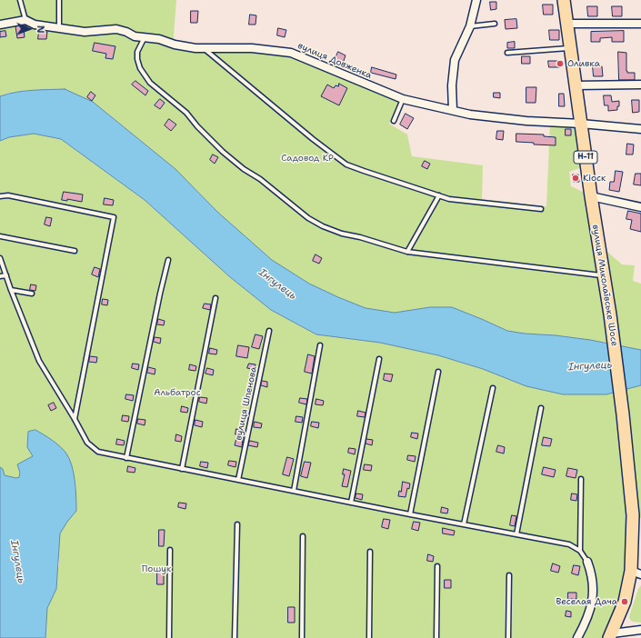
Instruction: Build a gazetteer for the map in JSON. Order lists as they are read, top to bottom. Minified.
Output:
{"streets":{"main road":["Н-11","вулиця Миколаївське Шосе"],"street":["вулиця Довженка"],"lane":["вулиця Шпенова"]},"crossings":[["вулиця Довженка","вулиця Миколаївське Шосе"]],"water":["Інгулець"],"parks":["Садовод КР","Альбатрос","Пошук"],"places":["Оливка","Кіоск","Веселая Дача"],"north":"right"}
